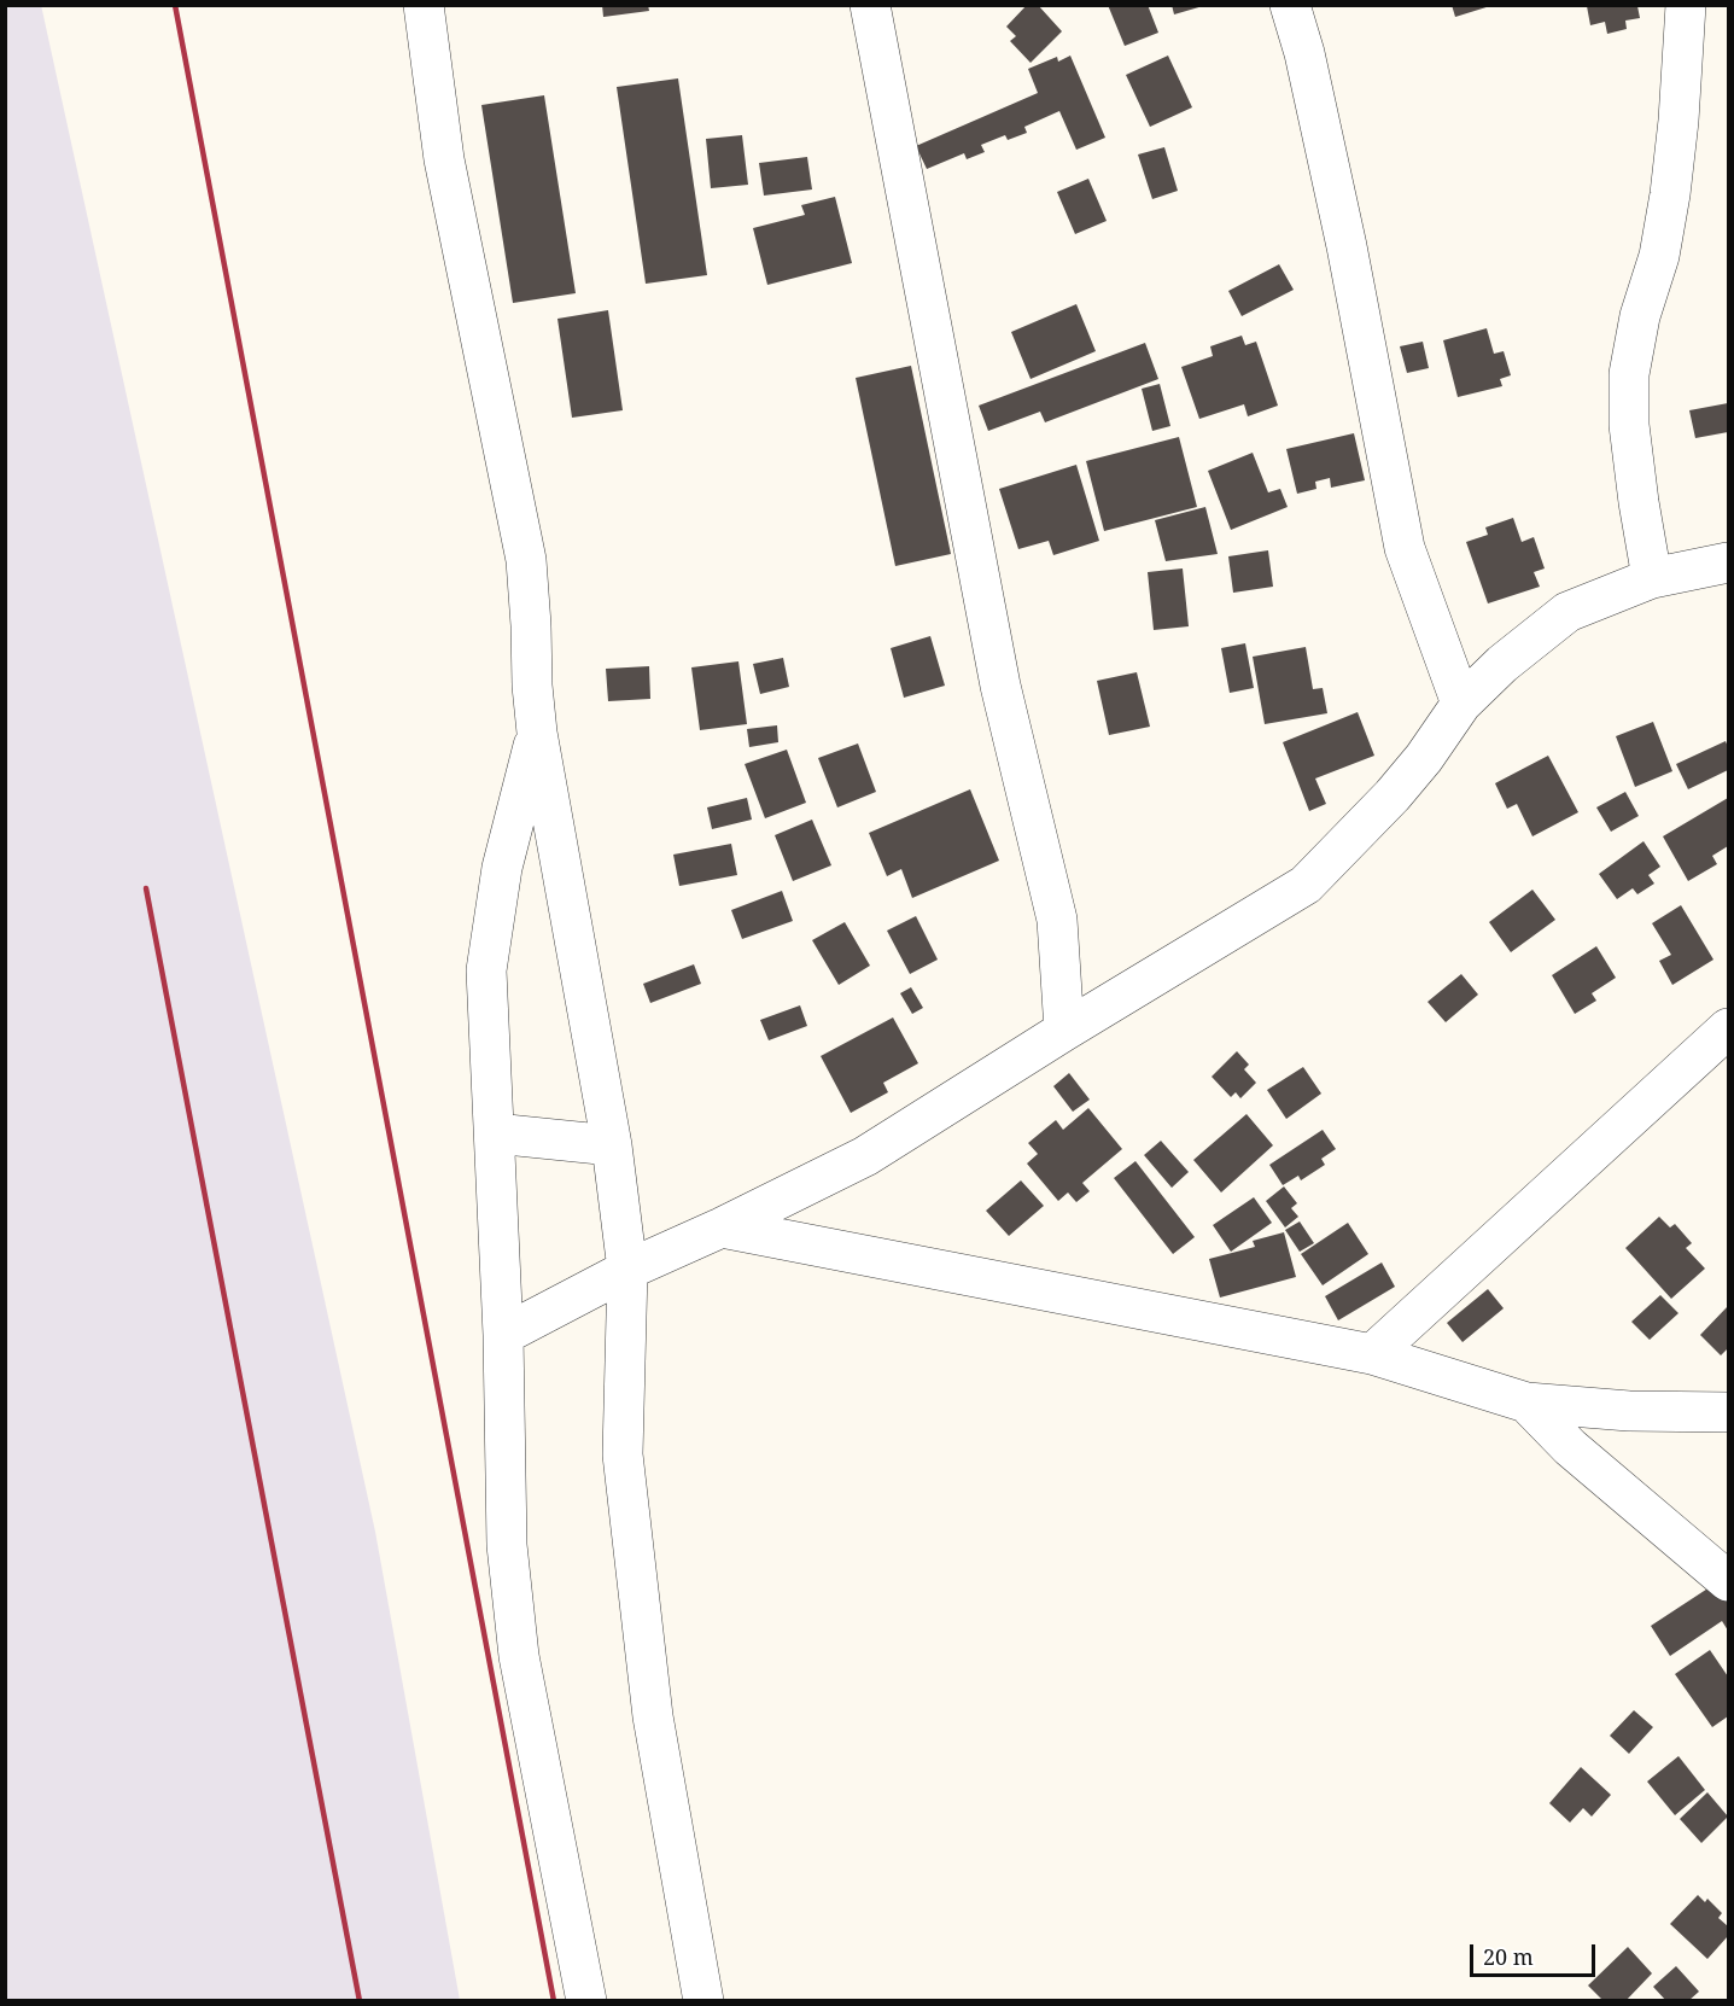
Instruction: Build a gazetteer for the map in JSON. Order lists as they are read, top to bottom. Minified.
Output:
{"scale_bar":"20 m"}
